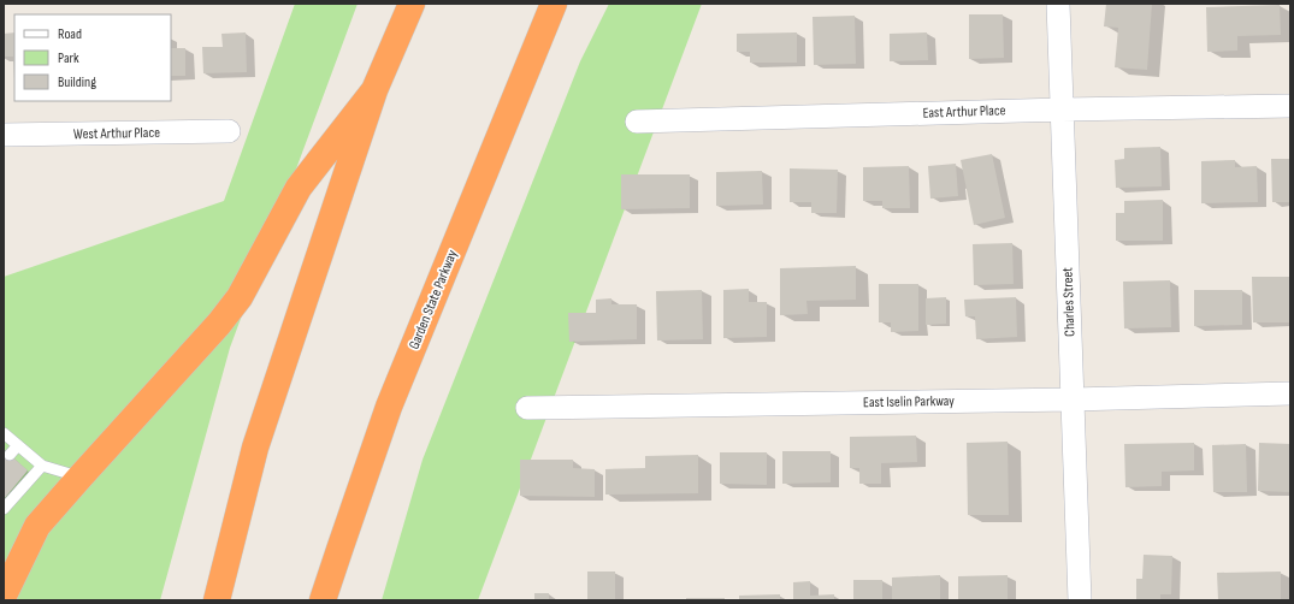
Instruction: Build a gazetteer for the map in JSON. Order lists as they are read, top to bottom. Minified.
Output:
{"streets":{"highway":["Garden State Parkway"],"street":["East Arthur Place","West Arthur Place","Charles Street","East Iselin Parkway"]},"crossings":[["East Arthur Place","Charles Street"],["Charles Street","East Iselin Parkway"]],"legend":["Road","Park","Building"]}
